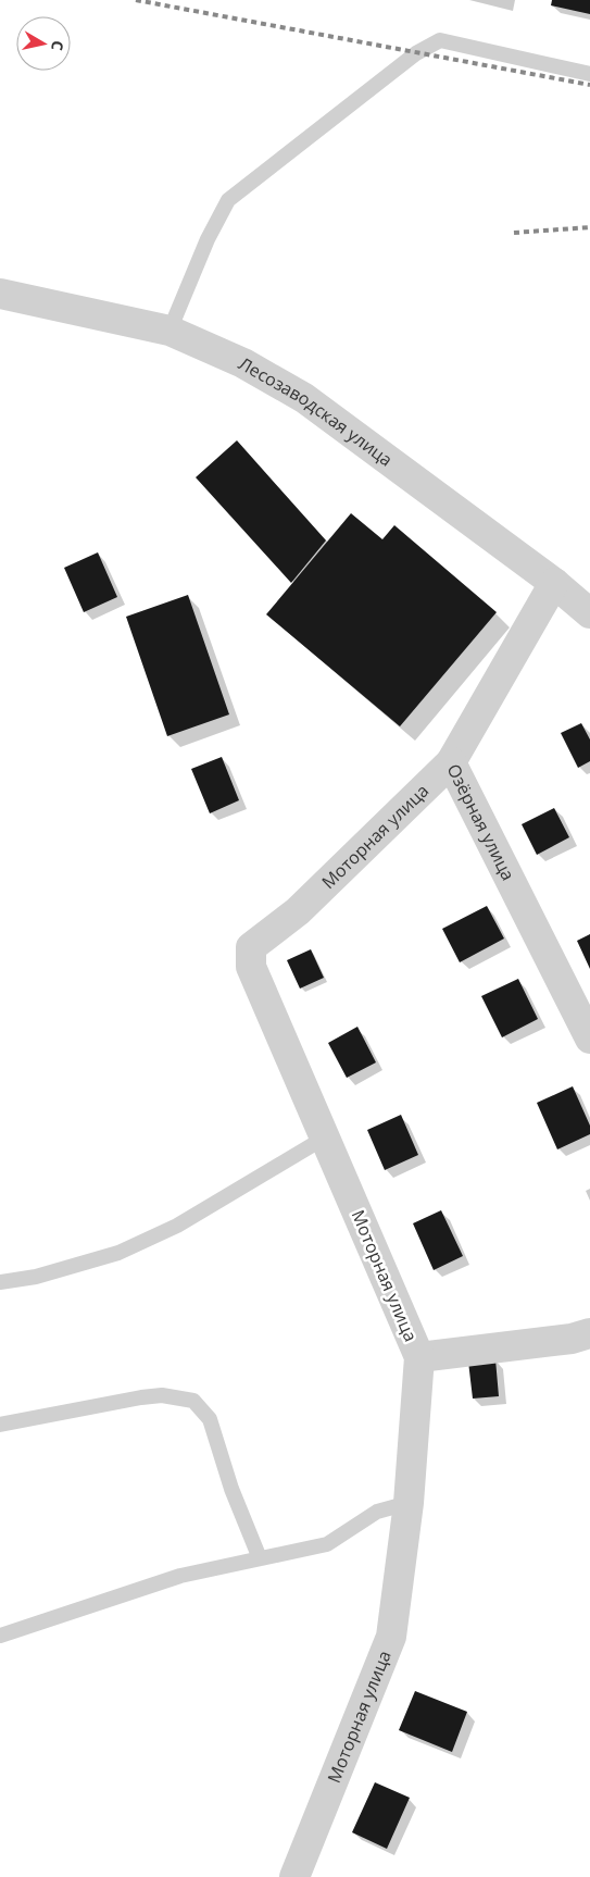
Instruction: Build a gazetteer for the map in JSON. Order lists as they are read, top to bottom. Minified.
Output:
{"streets":{"street":["Лесозаводская улица","Озёрная улица","Моторная улица"]},"crossings":[["Лесозаводская улица","Озёрная улица"],["Озёрная улица","Моторная улица"]],"north":"right"}
